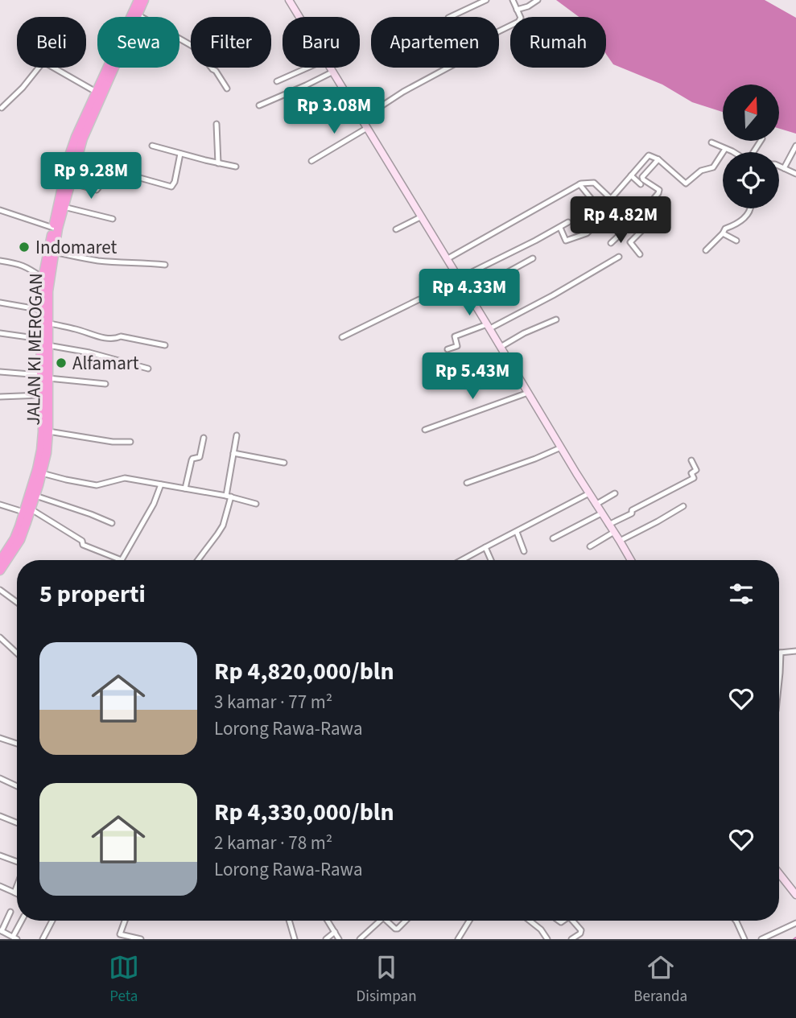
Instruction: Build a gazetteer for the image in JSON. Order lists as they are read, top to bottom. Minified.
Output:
{"streets":{"highway":["JALAN KI MEROGAN"]},"places":["Indomaret","Alfamart"],"north":"top","page":{"chip":["Beli","Sewa","Filter","Baru","Apartemen","Rumah"],"price":["Rp 3.08M","Rp 9.28M","Rp 4.82M","Rp 4.33M","Rp 5.43M"],"heading":"5 properti","list":[{"name":"Rp 4,820,000/bln","note":"3 kamar · 77 m² · Lorong Rawa-Rawa"},{"name":"Rp 4,330,000/bln","note":"2 kamar · 78 m² · Lorong Rawa-Rawa"}],"tabs":["Peta","Disimpan","Beranda"]}}
